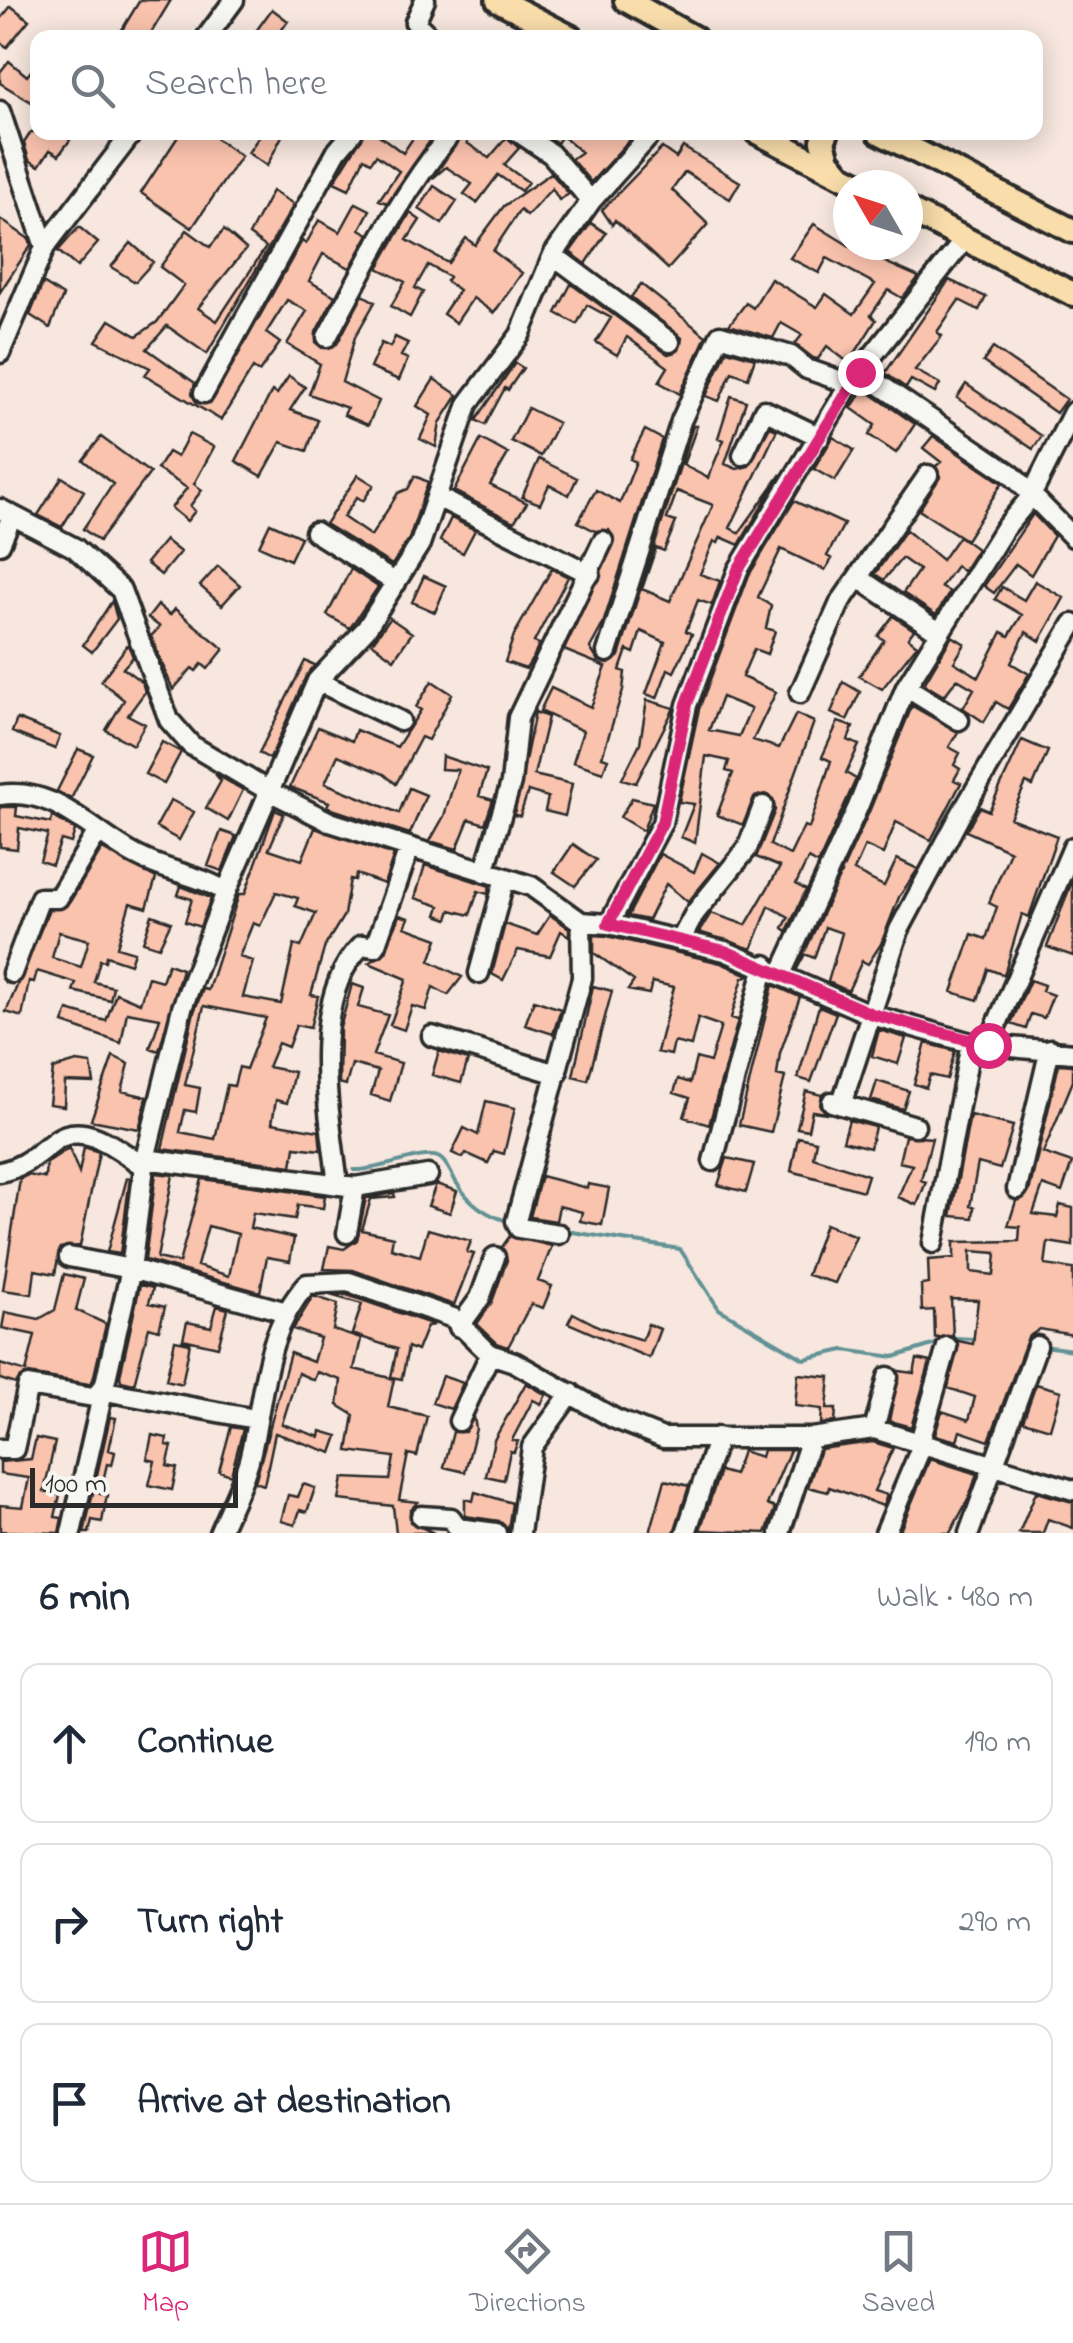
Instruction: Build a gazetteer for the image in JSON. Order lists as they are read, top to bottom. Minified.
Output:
{"scale_bar":"100 m","north":"top left","page":{"search":"Search here","scale":"100 m","heading":["6 min","Walk · 480 m"],"list":[["Continue","190 m"],["Turn right","290 m"],"Arrive at destination"],"nav":["Map","Directions","Saved"]}}
